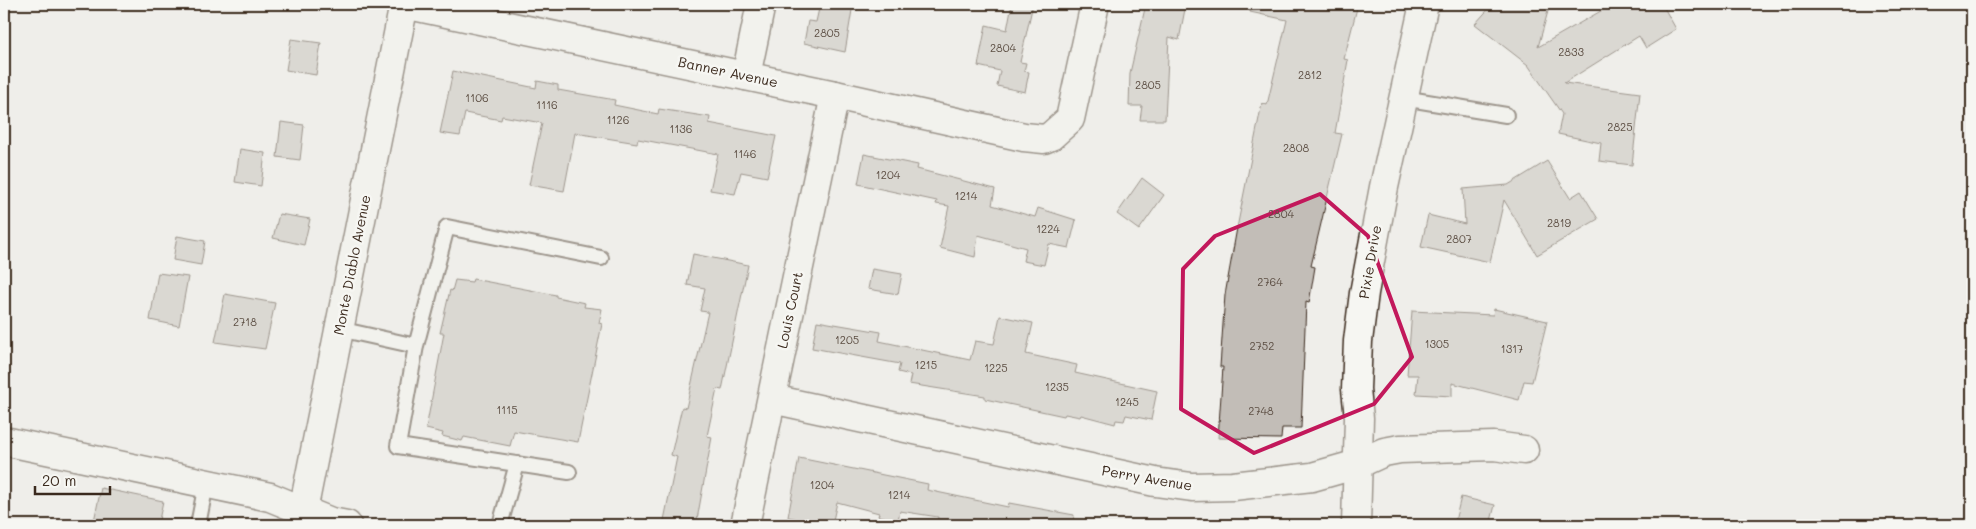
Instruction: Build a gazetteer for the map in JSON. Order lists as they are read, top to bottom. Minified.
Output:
{"streets":{"street":["Banner Avenue","Pixie Drive","Monte Diablo Avenue","Louis Court","Perry Avenue"]},"crossings":[["Banner Avenue","Monte Diablo Avenue"],["Banner Avenue","Louis Court"],["Pixie Drive","Perry Avenue"],["Louis Court","Perry Avenue"]],"house_numbers":["2805","2804","2833","2812","2805","1106","1116","1126","2825","1136","2808","1146","1204","1214","2804","2819","1224","2807","2764","2718","1205","1305","2752","1317","1215","1225","1235","1245","1115","2748","1204","1214"],"scale_bar":"20 m"}
